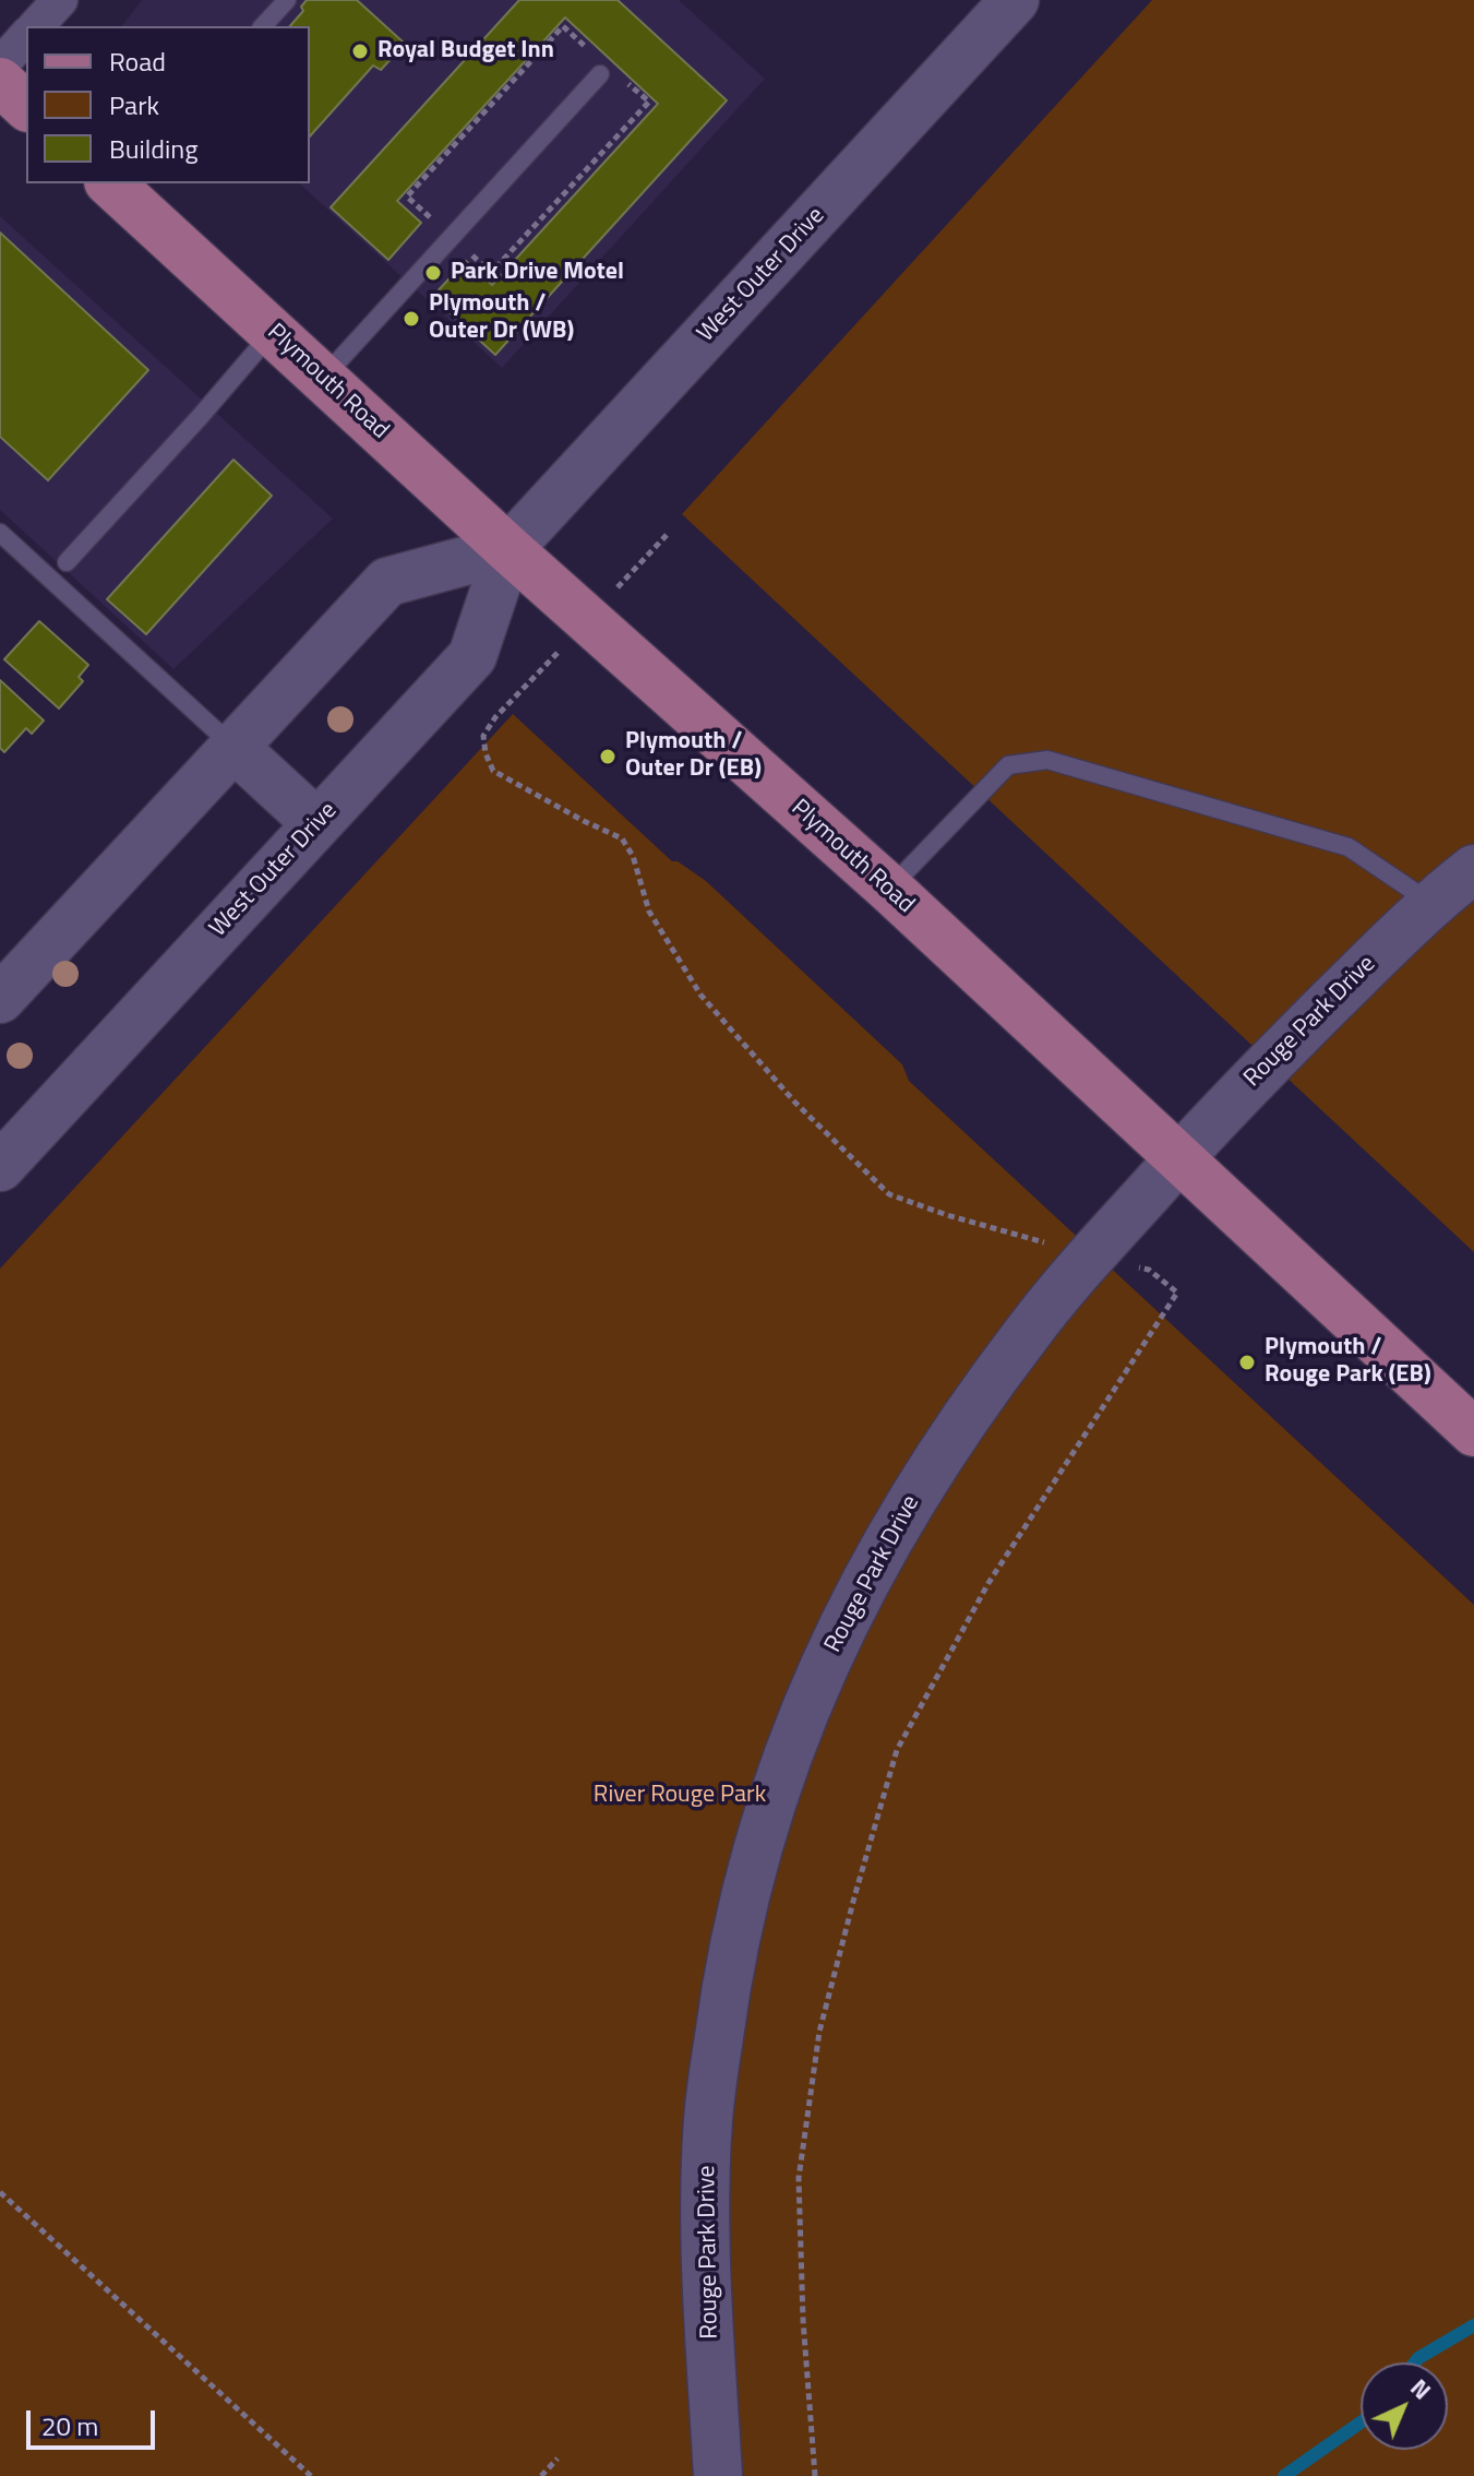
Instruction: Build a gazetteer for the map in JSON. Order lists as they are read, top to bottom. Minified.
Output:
{"streets":{"main road":["West Outer Drive","Plymouth Road","Rouge Park Drive"]},"crossings":[["West Outer Drive","Plymouth Road"],["Plymouth Road","Rouge Park Drive"]],"parks":["River Rouge Park"],"places":["Royal Budget Inn","Park Drive Motel","Plymouth / Outer Dr (WB)","Plymouth / Outer Dr (EB)","Plymouth / Rouge Park (EB)"],"legend":["Road","Park","Building"],"scale_bar":"20 m","north":"top right"}
